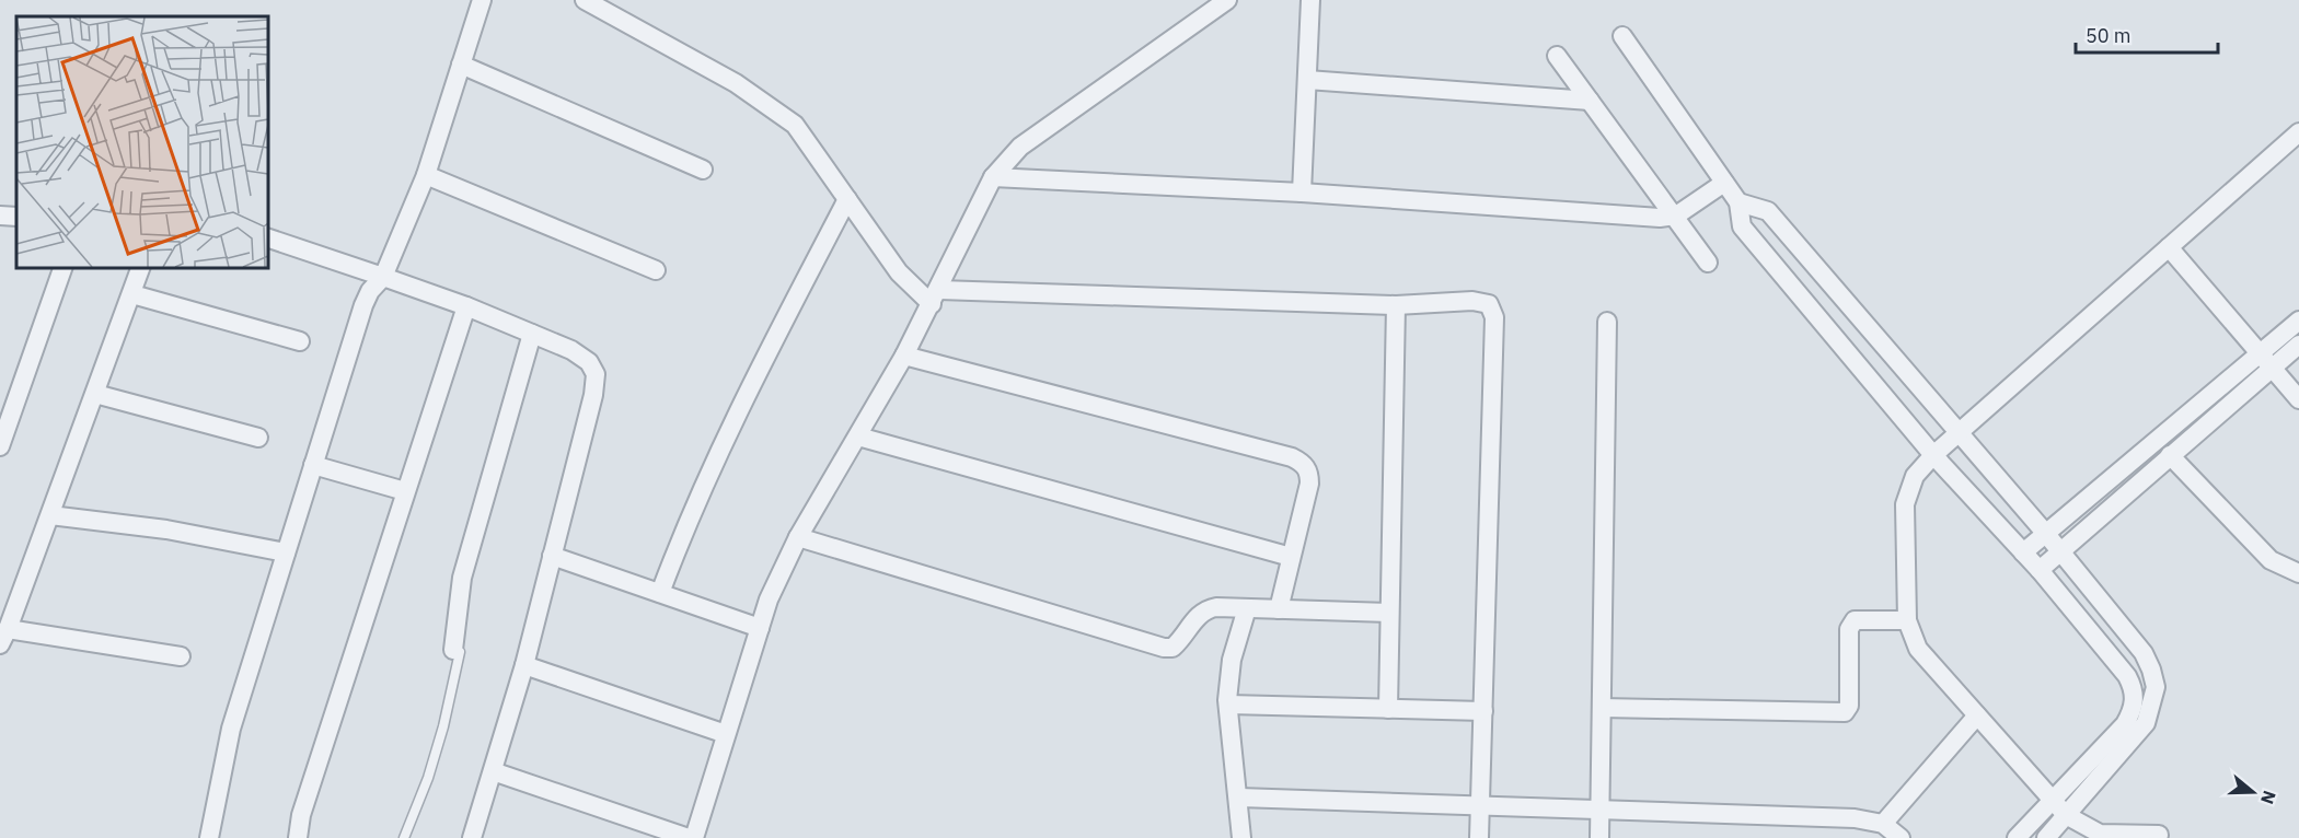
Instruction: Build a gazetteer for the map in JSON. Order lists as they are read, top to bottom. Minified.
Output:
{"scale_bar":"50 m","north":"right"}
